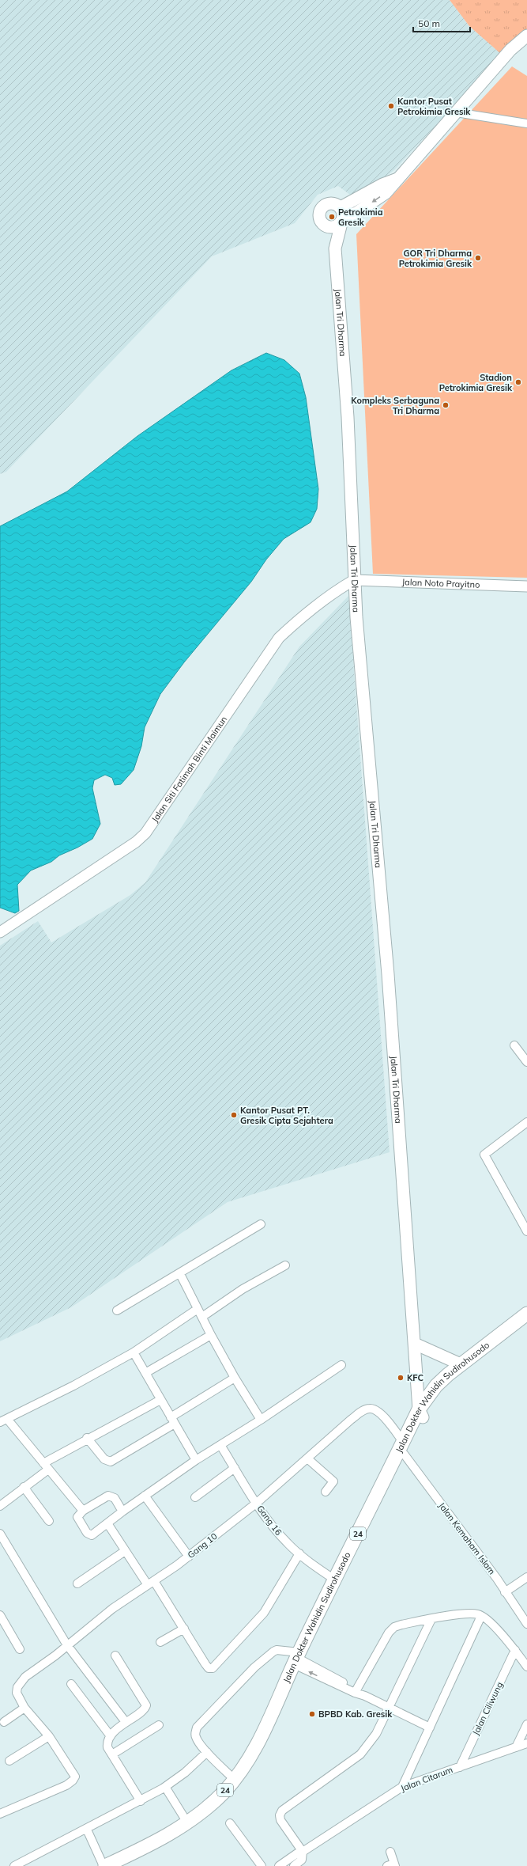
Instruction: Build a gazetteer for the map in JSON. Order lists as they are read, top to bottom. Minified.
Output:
{"streets":{"highway":["Jalan Dokter Wahidin Sudirohusodo","24"],"main road":["Jalan Tri Dharma"],"street":["Jalan Noto Prayitno","Jalan Siti Fatimah Binti Maimun","Gang 16","Jalan Kemaham Islam","Gang 10","Jalan Ciliwung","Jalan Citarum"]},"crossings":[["Jalan Tri Dharma","Jalan Noto Prayitno"],["Jalan Tri Dharma","Jalan Siti Fatimah Binti Maimun"],["Jalan Tri Dharma","Jalan Dokter Wahidin Sudirohusodo"],["Jalan Noto Prayitno","Jalan Siti Fatimah Binti Maimun"],["Jalan Dokter Wahidin Sudirohusodo","Gang 16"],["Jalan Dokter Wahidin Sudirohusodo","Jalan Kemaham Islam"],["Jalan Dokter Wahidin Sudirohusodo","Gang 10"],["Gang 16","Gang 10"],["Jalan Kemaham Islam","Gang 10"],["Jalan Ciliwung","Jalan Citarum"]],"places":["Kantor Pusat Petrokimia Gresik","Petrokimia Gresik","GOR Tri Dharma Petrokimia Gresik","Stadion Petrokimia Gresik","Kompleks Serbaguna Tri Dharma","Kantor Pusat PT. Gresik Cipta Sejahtera","KFC","BPBD Kab. Gresik"],"scale_bar":"50 m"}
